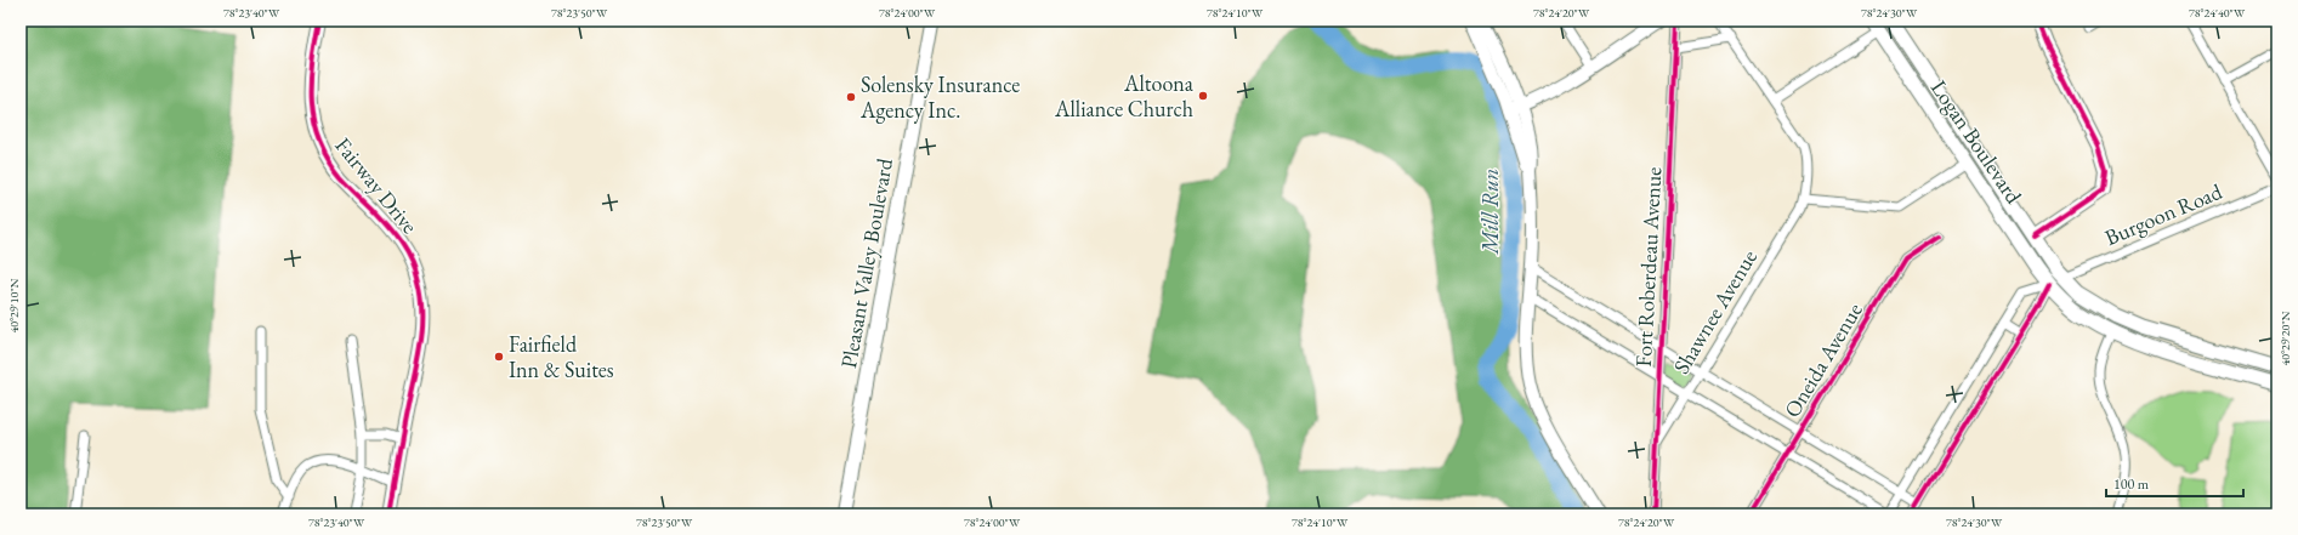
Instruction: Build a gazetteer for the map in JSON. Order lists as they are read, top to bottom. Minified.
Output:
{"streets":{"main road":["Logan Boulevard","Pleasant Valley Boulevard"],"street":["Fairway Drive","Burgoon Road","Fort Roberdeau Avenue","Shawnee Avenue","Oneida Avenue"]},"crossings":[["Logan Boulevard","Burgoon Road"],["Fort Roberdeau Avenue","Shawnee Avenue"]],"water":["Mill Run"],"places":["Altoona Alliance Church","Solensky Insurance Agency Inc.","Fairfield Inn & Suites"],"scale_bar":"100 m","coordinates":["78°23'40\"W","78°23'50\"W","78°24'00\"W","78°24'10\"W","78°24'20\"W","78°24'30\"W","78°24'40\"W","40°29'10\"N","40°29'20\"N"]}
